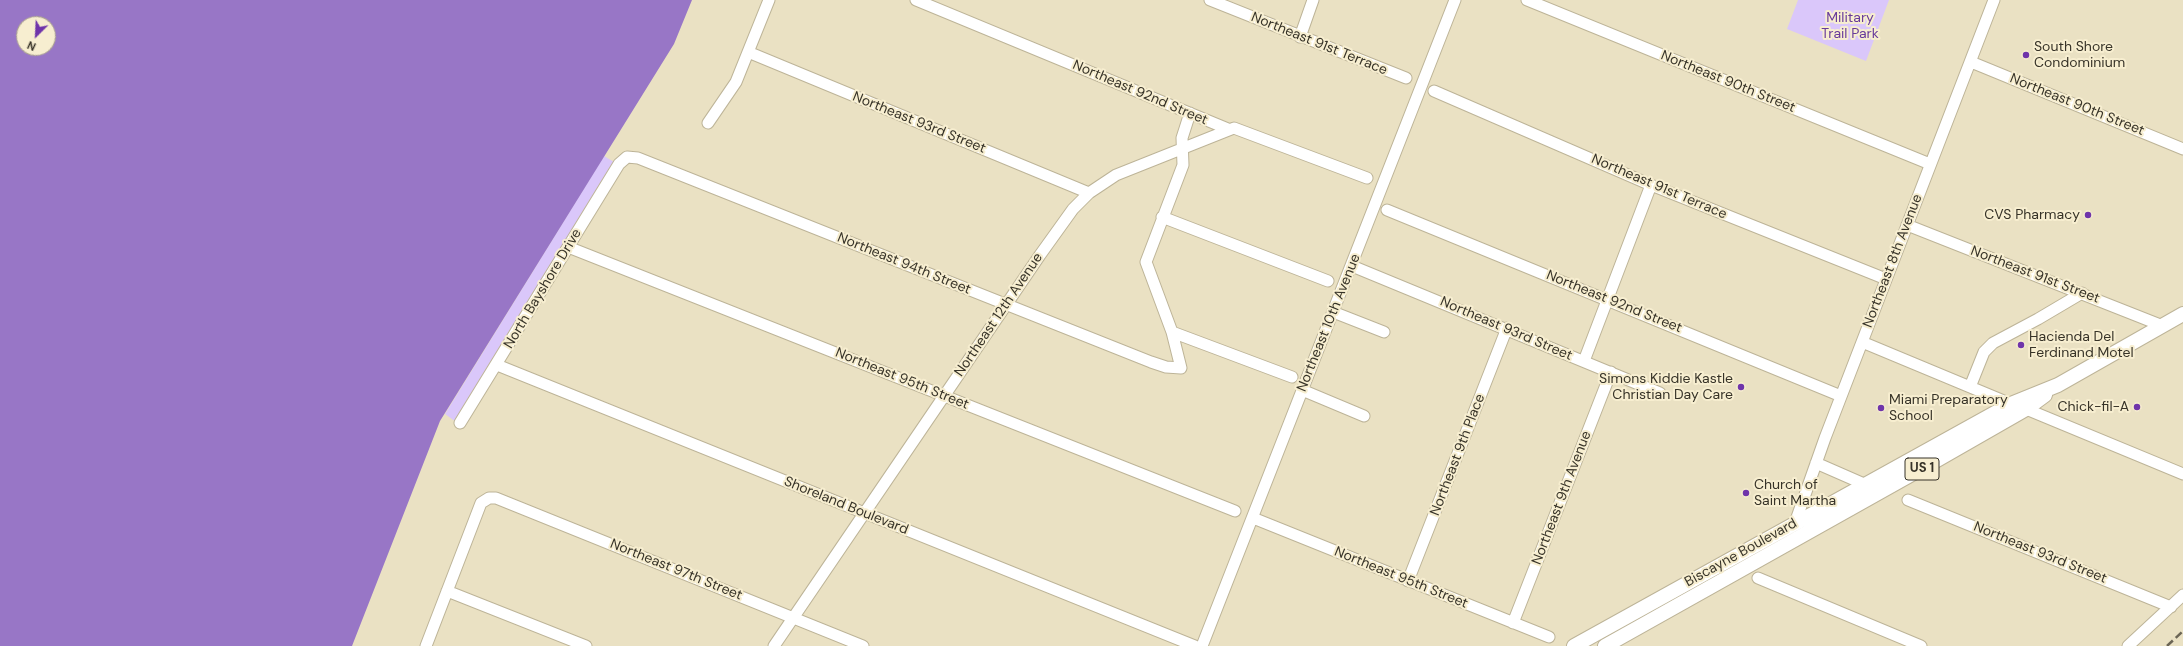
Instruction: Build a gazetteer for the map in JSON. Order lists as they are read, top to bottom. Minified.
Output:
{"streets":{"main road":["US 1","Biscayne Boulevard"],"street":["Northeast 91st Terrace","Northeast 90th Street","Northeast 92nd Street","Northeast 93rd Street","Northeast 8th Avenue","Northeast 94th Street","Northeast 91st Street","North Bayshore Drive","Northeast 12th Avenue","Northeast 10th Avenue","Northeast 95th Street","Northeast 9th Place","Northeast 9th Avenue","Shoreland Boulevard","Northeast 97th Street"]},"crossings":[["Northeast 91st Terrace","Northeast 8th Avenue"],["Northeast 90th Street","Northeast 8th Avenue"],["Northeast 92nd Street","Northeast 8th Avenue"],["Northeast 92nd Street","Northeast 12th Avenue"],["Northeast 93rd Street","Northeast 12th Avenue"],["Northeast 93rd Street","Northeast 10th Avenue"],["Northeast 93rd Street","Northeast 9th Place"],["Northeast 93rd Street","Northeast 9th Avenue"],["Northeast 8th Avenue","Northeast 91st Street"],["Northeast 8th Avenue","Biscayne Boulevard"],["Northeast 94th Street","North Bayshore Drive"],["Northeast 94th Street","Northeast 12th Avenue"],["Northeast 91st Street","Biscayne Boulevard"],["North Bayshore Drive","Northeast 95th Street"],["North Bayshore Drive","Shoreland Boulevard"],["Northeast 12th Avenue","Northeast 95th Street"],["Northeast 12th Avenue","Shoreland Boulevard"],["Northeast 12th Avenue","Northeast 97th Street"],["Northeast 10th Avenue","Northeast 95th Street"],["Northeast 95th Street","Northeast 9th Place"],["Northeast 95th Street","Northeast 9th Avenue"]],"parks":["Military Trail Park"],"places":["South Shore Condominium","CVS Pharmacy","Hacienda Del Ferdinand Motel","Simons Kiddie Kastle Christian Day Care","Chick-fil-A","Miami Preparatory School","Church of Saint Martha"],"north":"bottom left"}
